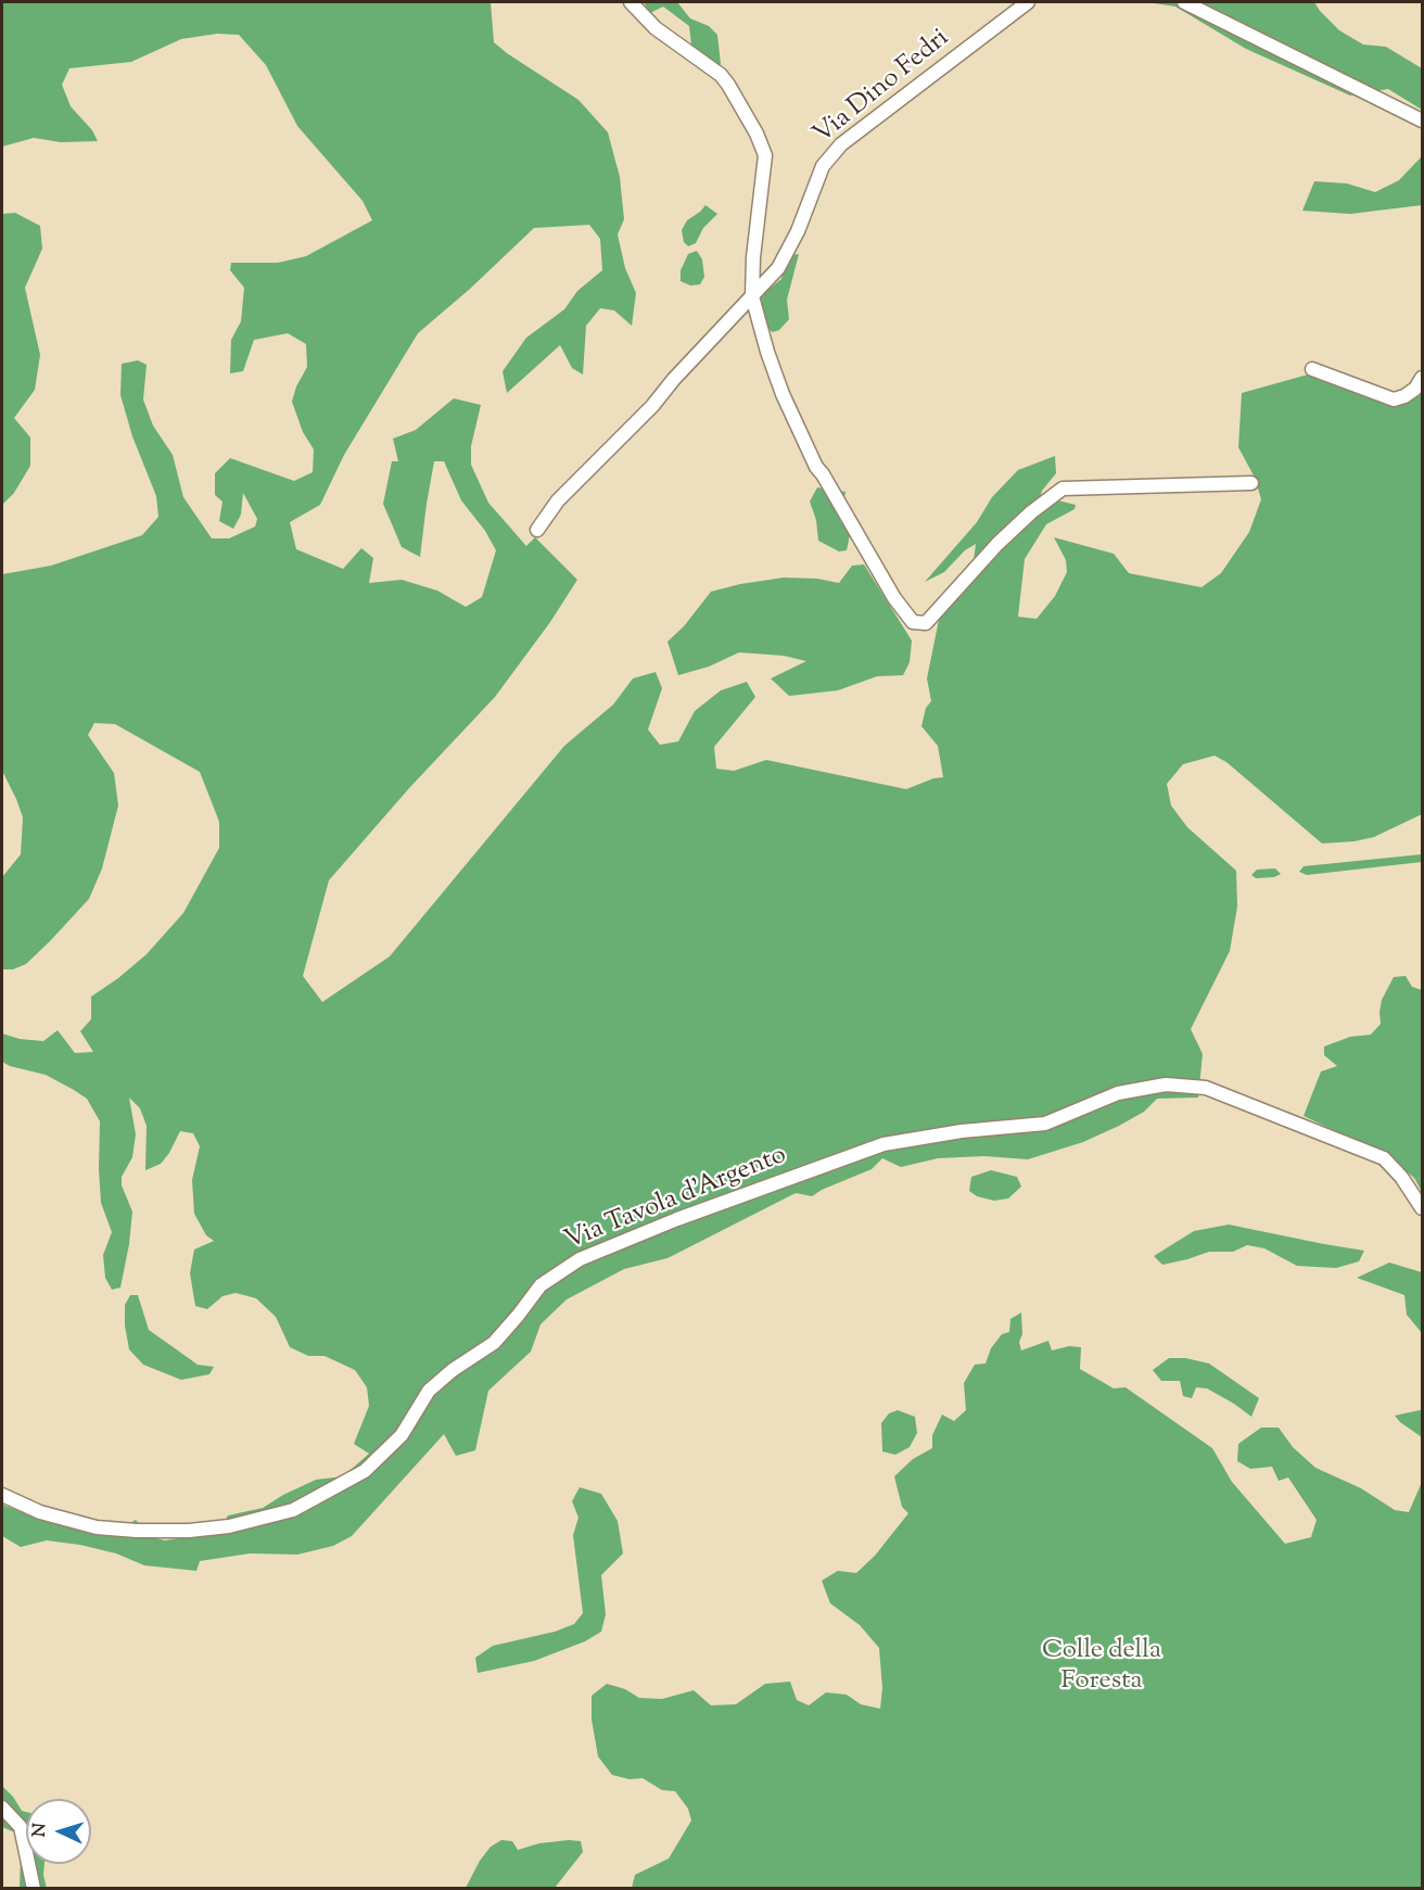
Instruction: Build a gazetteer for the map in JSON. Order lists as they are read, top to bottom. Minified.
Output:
{"streets":{"street":["Via Dino Fedri","Via Tavola d'Argento"]},"parks":["Colle della Foresta"],"north":"left"}
